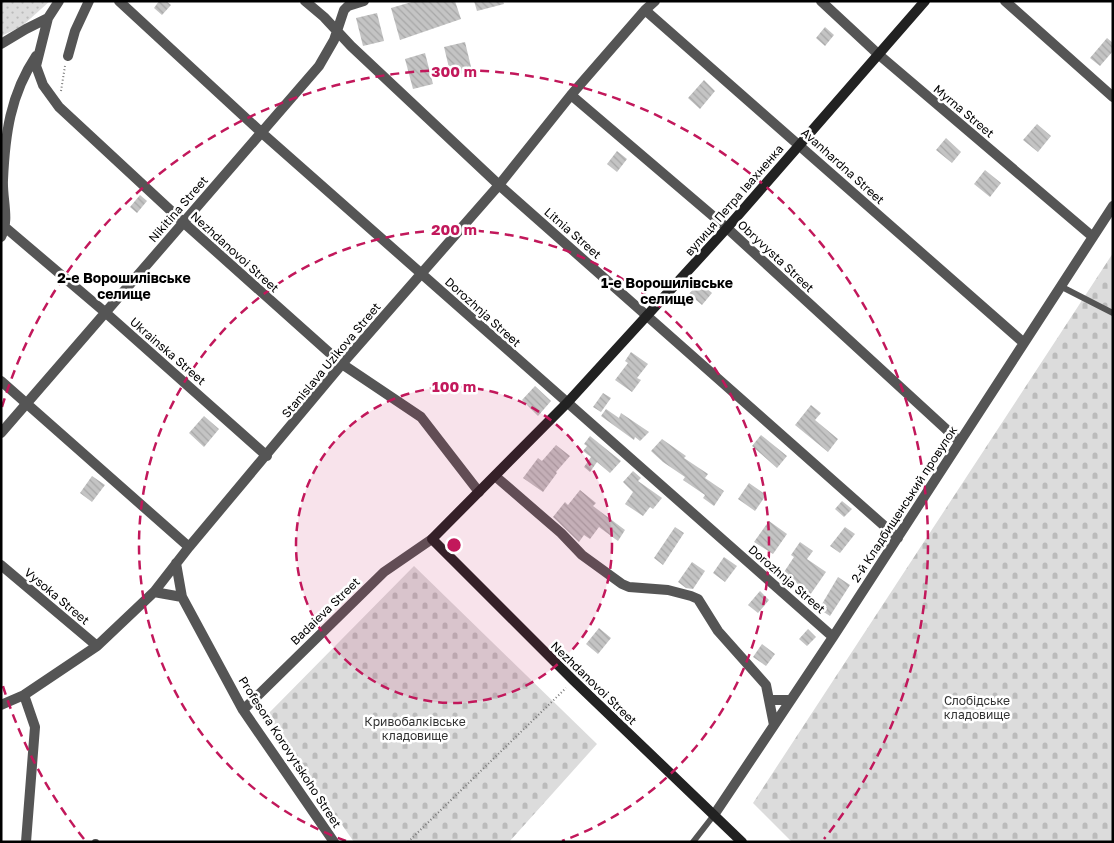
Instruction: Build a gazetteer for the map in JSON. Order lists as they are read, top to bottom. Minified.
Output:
{"streets":{"street":["Myrna Street","Avanhardna Street","вулиця Петра Івахненка","Nikitina Street","Litnia Street","Nezhdanovoi Street","Obryvysta Street","Dorozhnja Street","Ukrainska Street","Stanislava Uzikova Street","2-й Кладбищенський провулок","Vysoka Street","Badaieva Street","Profesora Korovytskoho Street"]},"crossings":[["Myrna Street","вулиця Петра Івахненка"],["Myrna Street","2-й Кладбищенський провулок"],["Avanhardna Street","вулиця Петра Івахненка"],["Avanhardna Street","Stanislava Uzikova Street"],["Avanhardna Street","2-й Кладбищенський провулок"],["вулиця Петра Івахненка","Litnia Street"],["вулиця Петра Івахненка","Nezhdanovoi Street"],["вулиця Петра Івахненка","Obryvysta Street"],["вулиця Петра Івахненка","Dorozhnja Street"],["вулиця Петра Івахненка","Badaieva Street"],["Nikitina Street","Litnia Street"],["Nikitina Street","Nezhdanovoi Street"],["Nikitina Street","Dorozhnja Street"],["Nikitina Street","Ukrainska Street"],["Litnia Street","Stanislava Uzikova Street"],["Litnia Street","2-й Кладбищенський провулок"],["Nezhdanovoi Street","Stanislava Uzikova Street"],["Nezhdanovoi Street","2-й Кладбищенський провулок"],["Nezhdanovoi Street","Badaieva Street"],["Obryvysta Street","Stanislava Uzikova Street"],["Obryvysta Street","2-й Кладбищенський провулок"],["Dorozhnja Street","Stanislava Uzikova Street"],["Dorozhnja Street","2-й Кладбищенський провулок"],["Ukrainska Street","Stanislava Uzikova Street"],["Stanislava Uzikova Street","Vysoka Street"],["Stanislava Uzikova Street","Profesora Korovytskoho Street"],["Badaieva Street","Profesora Korovytskoho Street"]],"districts":["2-е Ворошилівське селище","1-е Ворошилівське селище"],"parks":["Слобідське кладовище","Кривобалківське кладовище"],"rings":["300 m","200 m","100 m"]}
